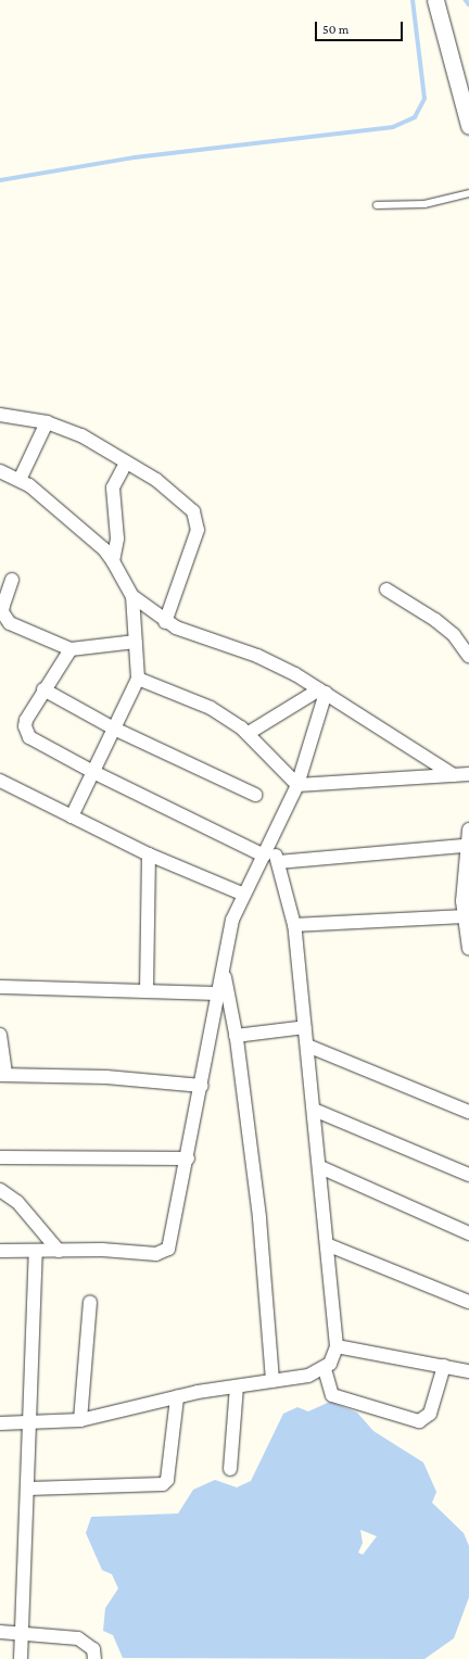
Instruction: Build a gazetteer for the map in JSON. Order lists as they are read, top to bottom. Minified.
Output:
{"scale_bar":"50 m"}
